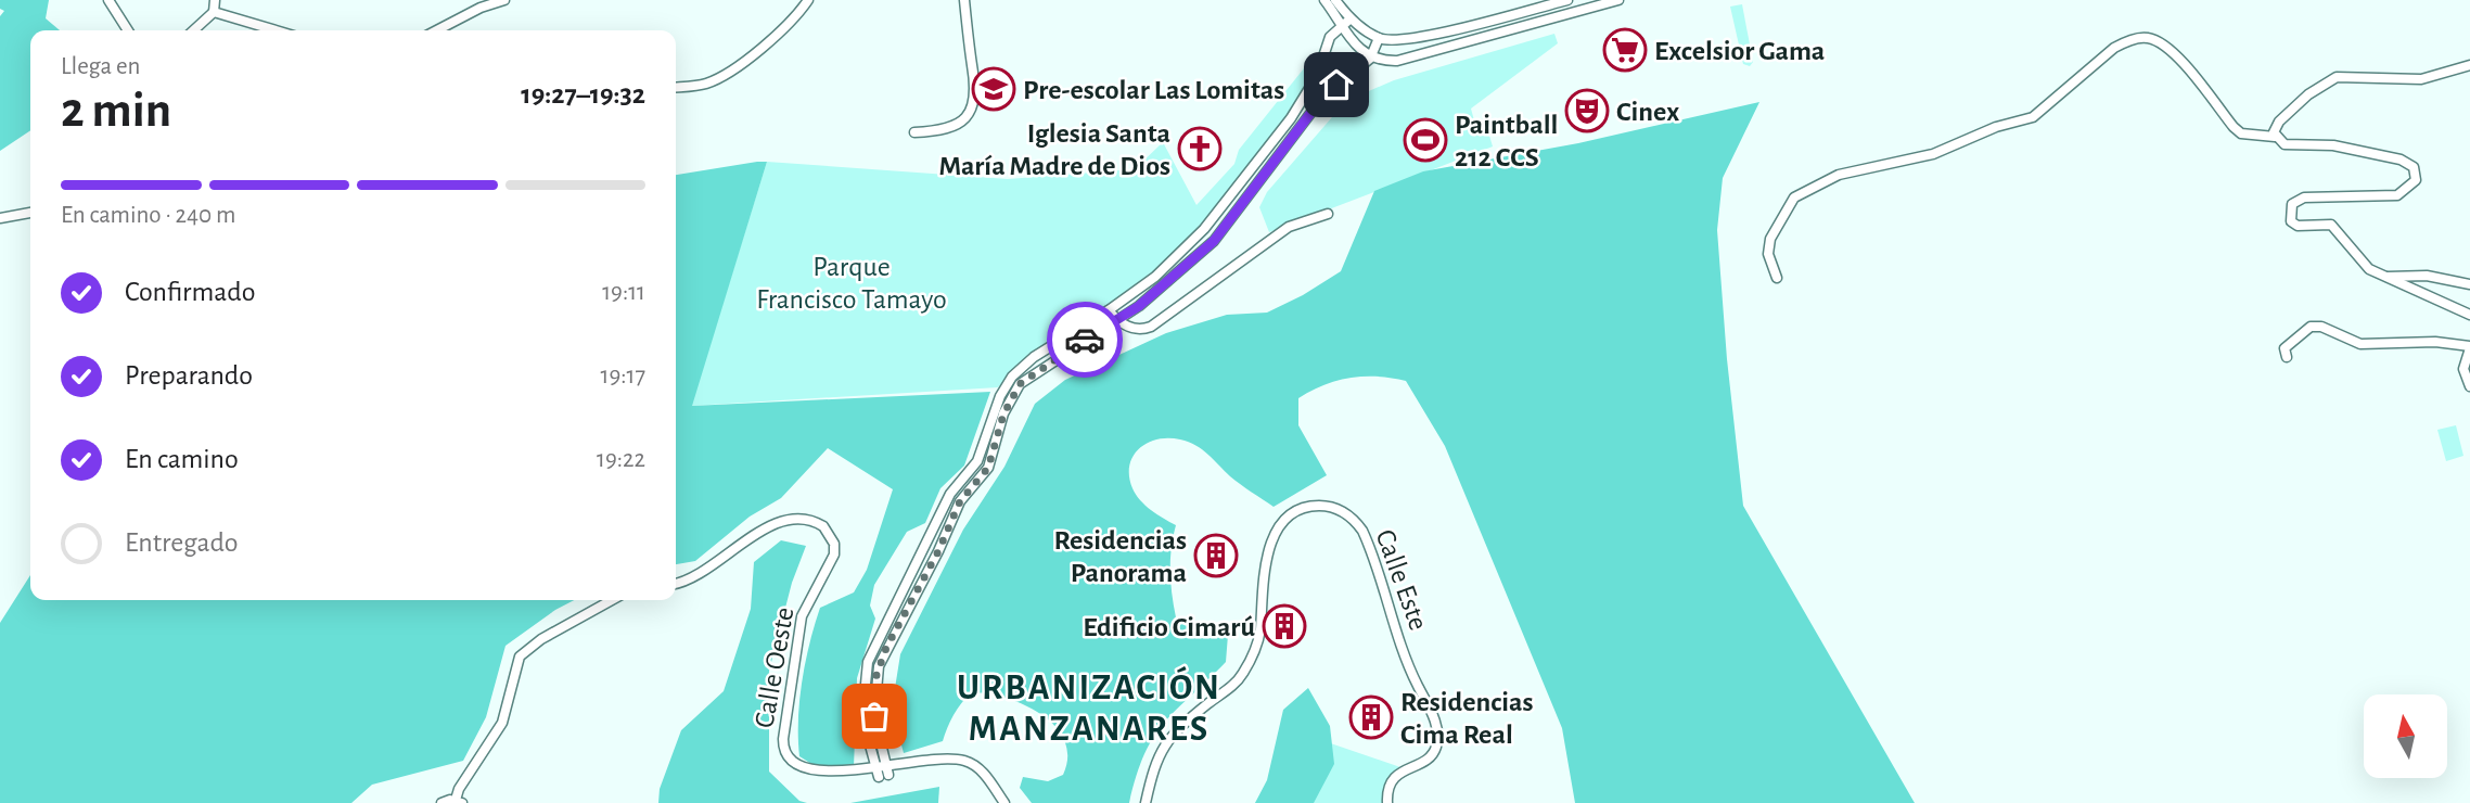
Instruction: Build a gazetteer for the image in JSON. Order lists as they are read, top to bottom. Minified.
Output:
{"streets":{"street":["Calle Este","Calle Oeste"]},"districts":["URBANIZACIÓN MANZANARES"],"parks":["Parque Francisco Tamayo"],"places":{"supermarket":["Excelsior Gama"],"school or university":["Pre-escolar Las Lomitas"],"theatre":["Cinex"],"sports":["Paintball 212 CCS"],"church":["Iglesia Santa María Madre de Dios"],"building":["Residencias Panorama","Edificio Cimarú","Residencias Cima Real"]},"north":"top","page":{"heading":["2 min","Llega en","19:27–19:32"],"bar":"En camino · 240 m","list":[["Confirmado","19:11"],["Preparando","19:17"],["En camino","19:22"],"Entregado"]}}
